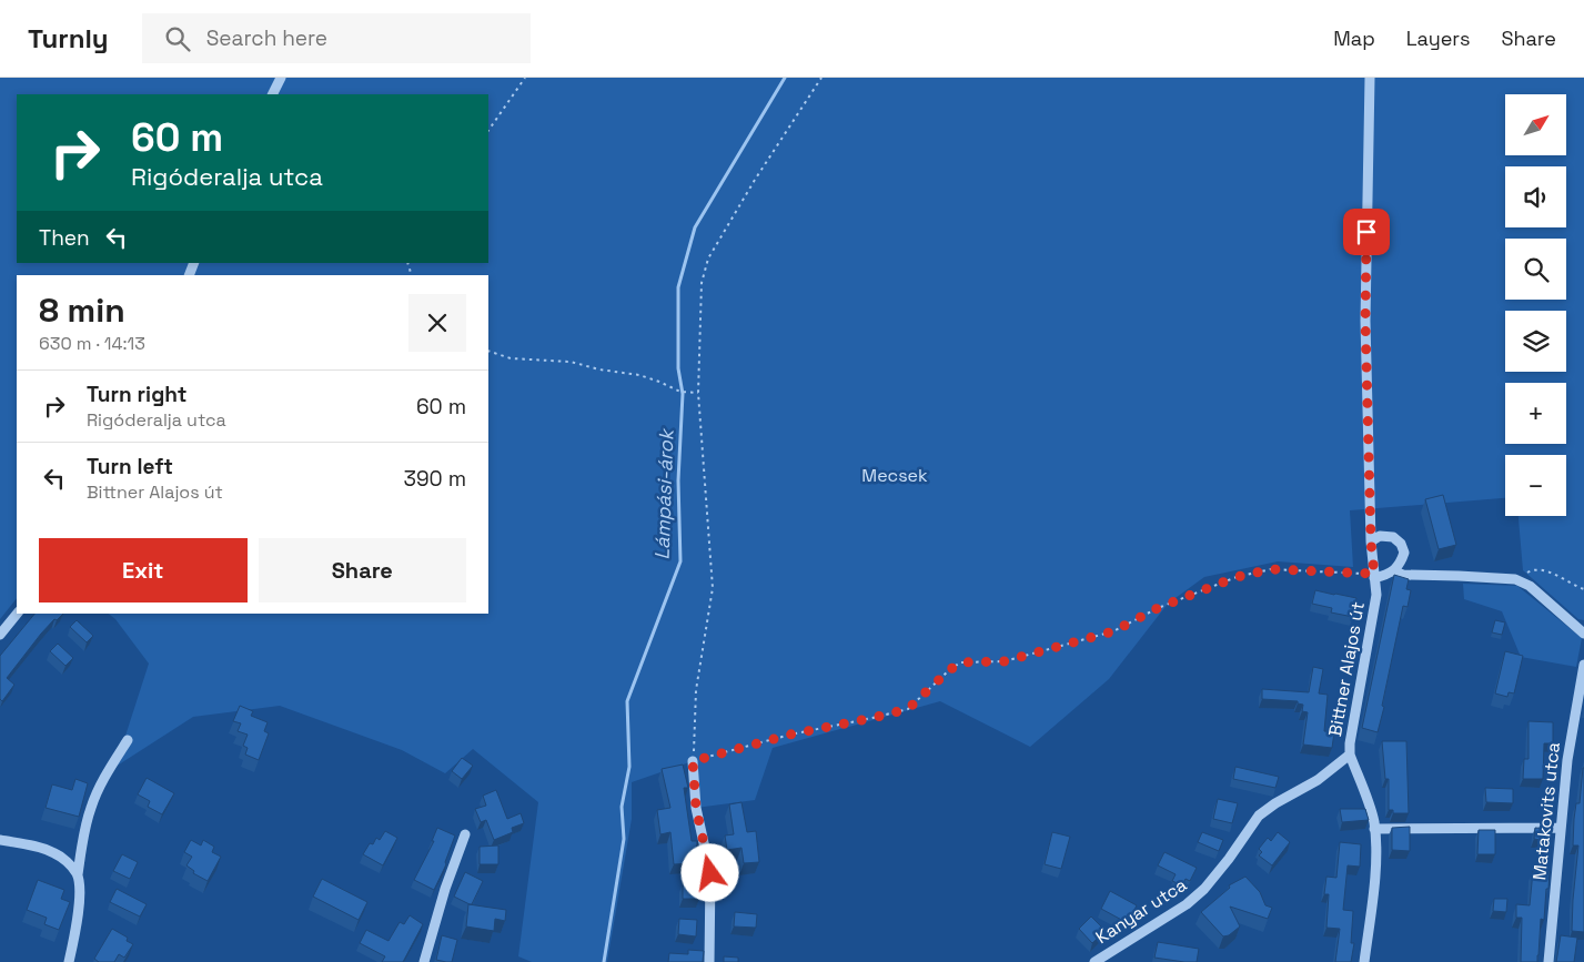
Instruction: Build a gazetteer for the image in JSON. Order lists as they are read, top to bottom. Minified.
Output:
{"streets":{"street":["Bittner Alajos út","Matakovits utca","Kanyar utca"]},"crossings":[["Bittner Alajos út","Kanyar utca"]],"water":["Lámpási-árok"],"parks":["Mecsek"],"north":"top right","page":{"header":"Turnly","search":"Search here","nav":["Map","Layers","Share"],"map_buttons":["+","−"],"turn":["60 m","Rigóderalja utca"],"then":"Then","heading":["8 min","630 m · 14:13"],"list":[{"name":"Turn right","note":"Rigóderalja utca","value":"60 m"},{"name":"Turn left","note":"Bittner Alajos út","value":"390 m"}],"buttons":["Exit","Share"]}}
